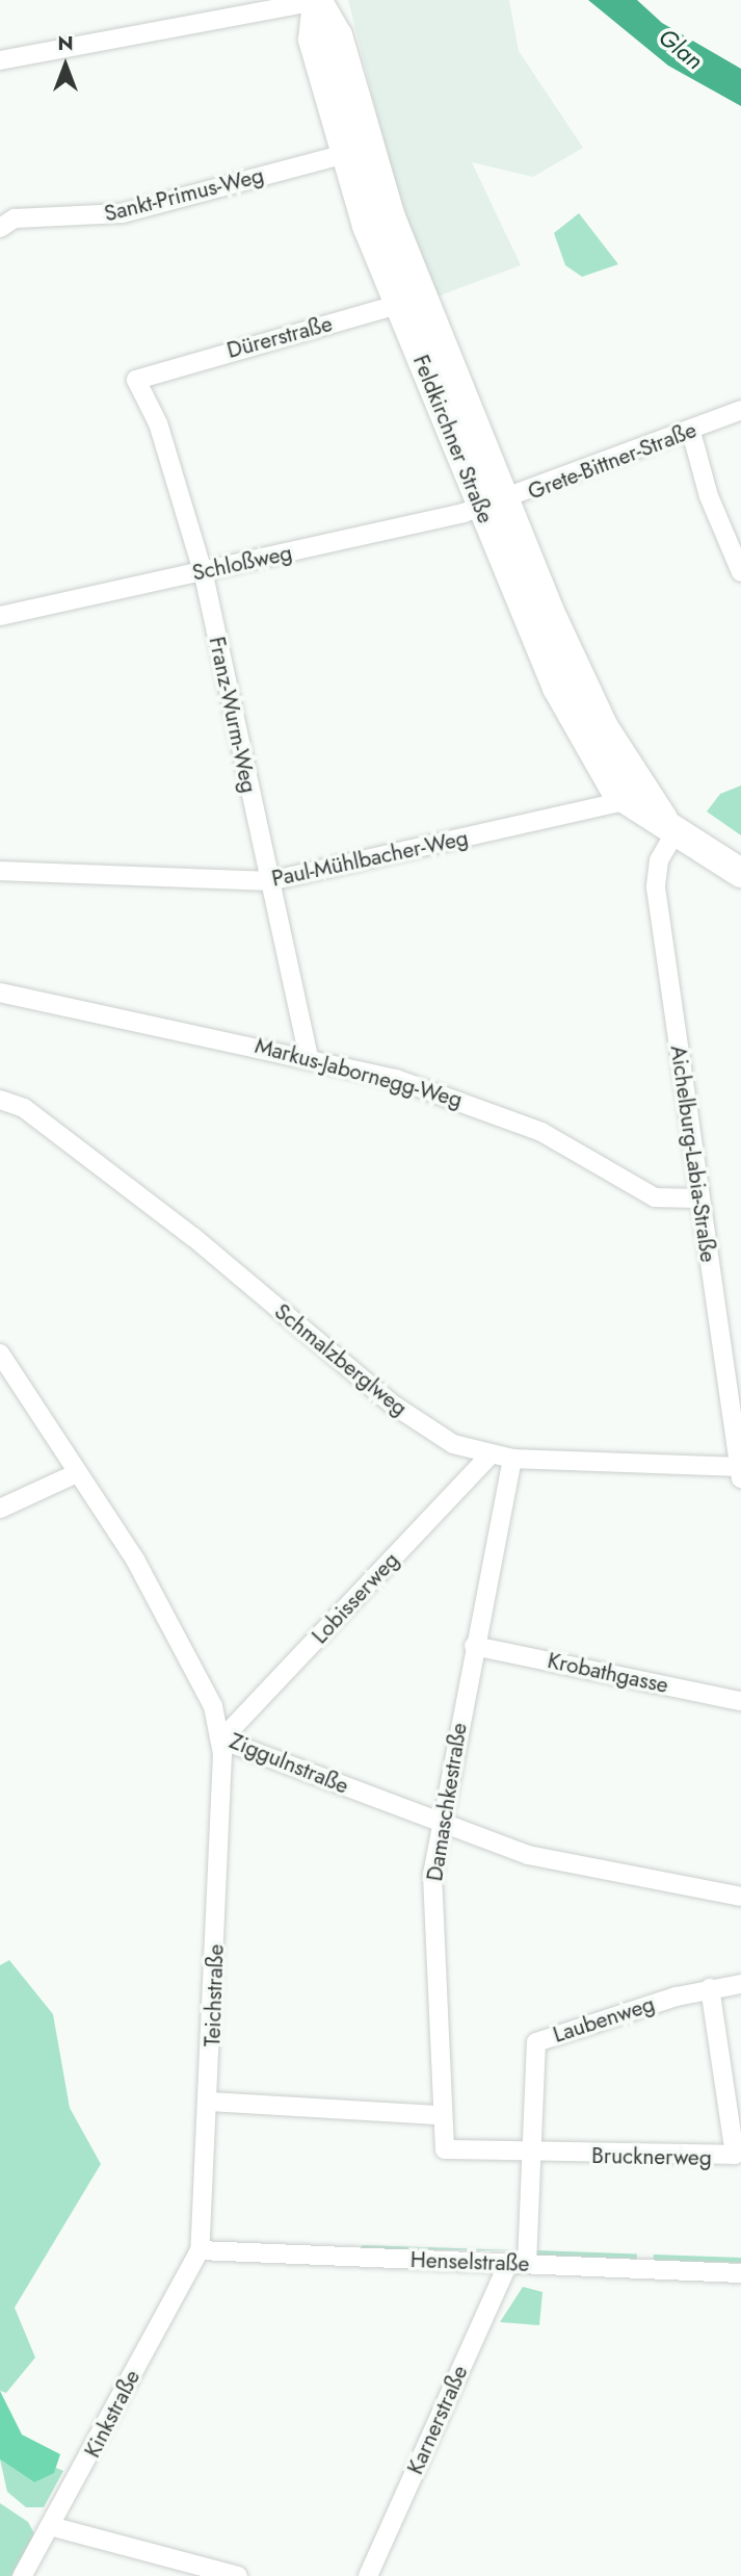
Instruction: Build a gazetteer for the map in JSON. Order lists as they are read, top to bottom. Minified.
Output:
{"streets":{"main road":["Feldkirchner Straße"],"street":["Sankt-Primus-Weg","Dürerstraße","Grete-Bittner-Straße","Schloßweg","Franz-Wurm-Weg","Paul-Mühlbacher-Weg","Markus-Jabornegg-Weg","Aichelburg-Labia-Straße","Schmalzberglweg","Lobisserweg","Krobathgasse","Ziggulnstraße","Damaschkestraße","Teichstraße","Laubenweg","Brucknerweg","Henselstraße","Kinkstraße","Karnerstraße"]},"crossings":[["Sankt-Primus-Weg","Feldkirchner Straße"],["Dürerstraße","Feldkirchner Straße"],["Dürerstraße","Franz-Wurm-Weg"],["Feldkirchner Straße","Grete-Bittner-Straße"],["Feldkirchner Straße","Schloßweg"],["Feldkirchner Straße","Paul-Mühlbacher-Weg"],["Feldkirchner Straße","Aichelburg-Labia-Straße"],["Grete-Bittner-Straße","Schloßweg"],["Schloßweg","Franz-Wurm-Weg"],["Franz-Wurm-Weg","Paul-Mühlbacher-Weg"],["Franz-Wurm-Weg","Markus-Jabornegg-Weg"],["Markus-Jabornegg-Weg","Aichelburg-Labia-Straße"],["Aichelburg-Labia-Straße","Schmalzberglweg"],["Schmalzberglweg","Lobisserweg"],["Schmalzberglweg","Damaschkestraße"],["Lobisserweg","Ziggulnstraße"],["Lobisserweg","Teichstraße"],["Krobathgasse","Damaschkestraße"],["Ziggulnstraße","Damaschkestraße"],["Ziggulnstraße","Teichstraße"],["Damaschkestraße","Laubenweg"],["Damaschkestraße","Brucknerweg"],["Teichstraße","Henselstraße"],["Teichstraße","Kinkstraße"],["Laubenweg","Brucknerweg"],["Laubenweg","Henselstraße"],["Laubenweg","Karnerstraße"],["Henselstraße","Kinkstraße"],["Henselstraße","Karnerstraße"]],"water":["Glan"],"north":"top"}
